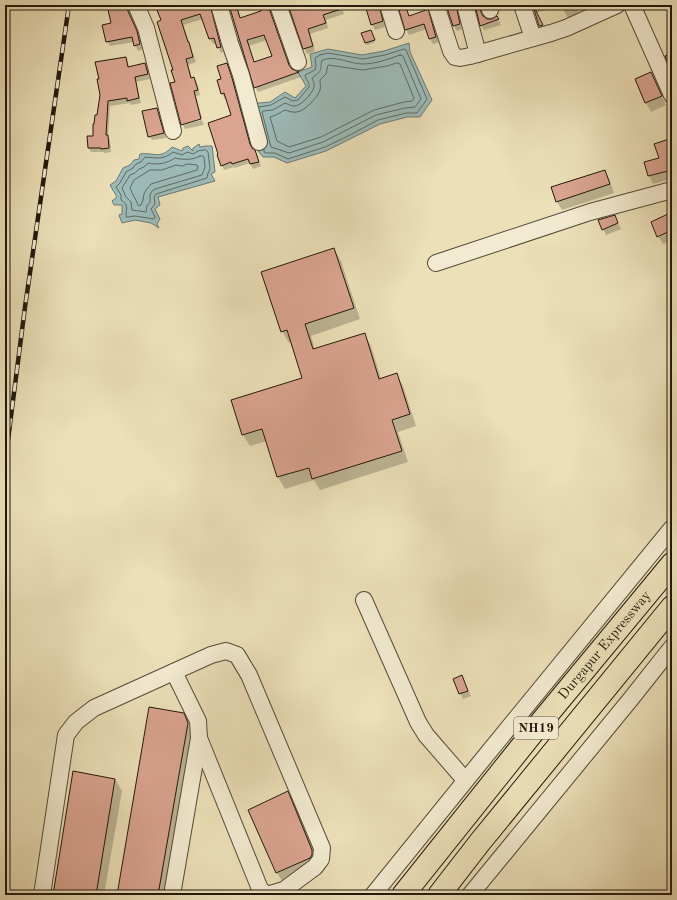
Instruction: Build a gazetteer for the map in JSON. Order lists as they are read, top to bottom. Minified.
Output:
{"streets":{"highway":["Durgapur Expressway","NH19"]}}
